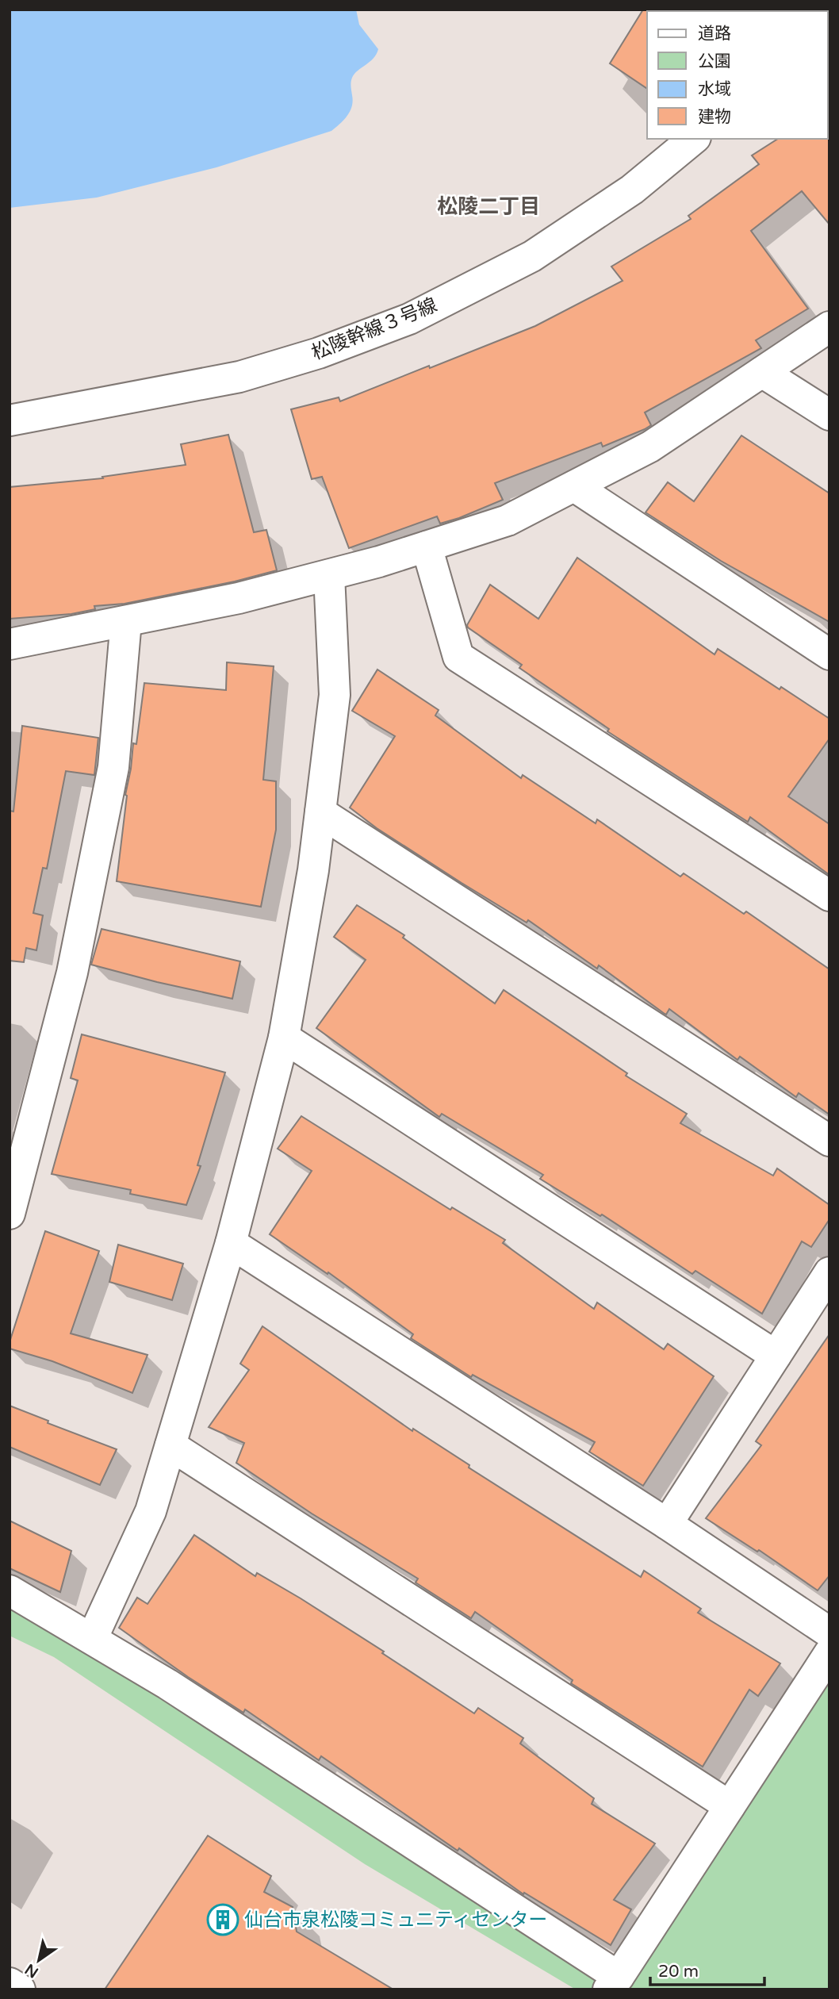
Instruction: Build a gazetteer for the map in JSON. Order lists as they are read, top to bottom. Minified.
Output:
{"streets":{"street":["松陵幹線３号線"]},"districts":["松陵二丁目"],"places":{"building":["仙台市泉松陵コミュニティセンター"]},"legend":["道路","公園","水域","建物"],"scale_bar":"20 m","north":"bottom left"}
